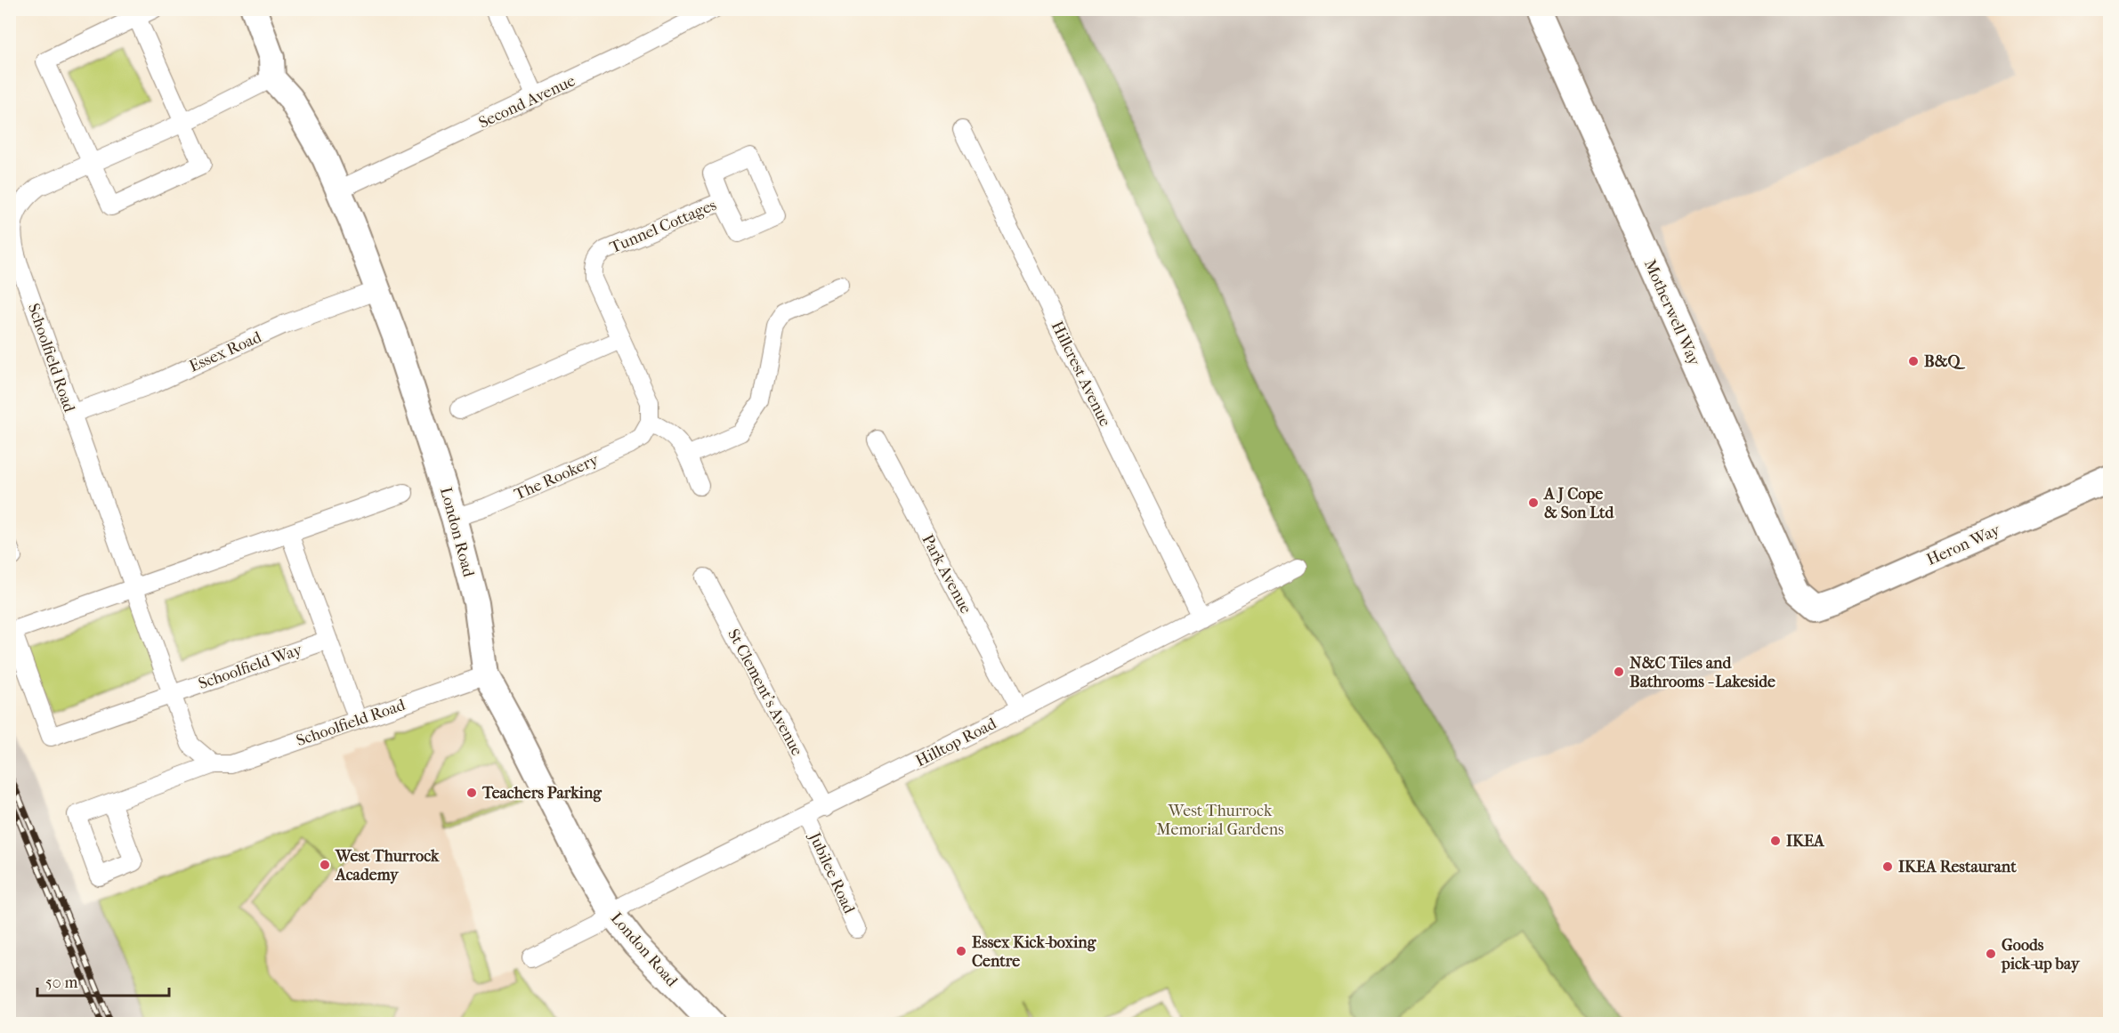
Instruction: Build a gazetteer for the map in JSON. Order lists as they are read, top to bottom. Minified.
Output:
{"streets":{"street":["Second Avenue","Tunnel Cottages","Motherwell Way","Essex Road","Schoolfield Road","Hillcrest Avenue","The Rookery","London Road","Heron Way","Park Avenue","Schoolfield Way","St Clement's Avenue","Hilltop Road","Jubilee Road"]},"crossings":[["Second Avenue","London Road"],["Tunnel Cottages","The Rookery"],["Motherwell Way","Heron Way"],["Essex Road","Schoolfield Road"],["Essex Road","London Road"],["Schoolfield Road","London Road"],["Schoolfield Road","Schoolfield Way"],["Hillcrest Avenue","Hilltop Road"],["The Rookery","London Road"],["London Road","Hilltop Road"],["Park Avenue","Hilltop Road"],["St Clement's Avenue","Hilltop Road"],["Hilltop Road","Jubilee Road"]],"parks":["West Thurrock Memorial Gardens"],"places":["B&Q","A J Cope & Son Ltd","N&C Tiles and Bathrooms - Lakeside","Teachers Parking","IKEA","West Thurrock Academy","IKEA Restaurant","Essex Kick-boxing Centre","Goods pick-up bay"],"scale_bar":"50 m"}
